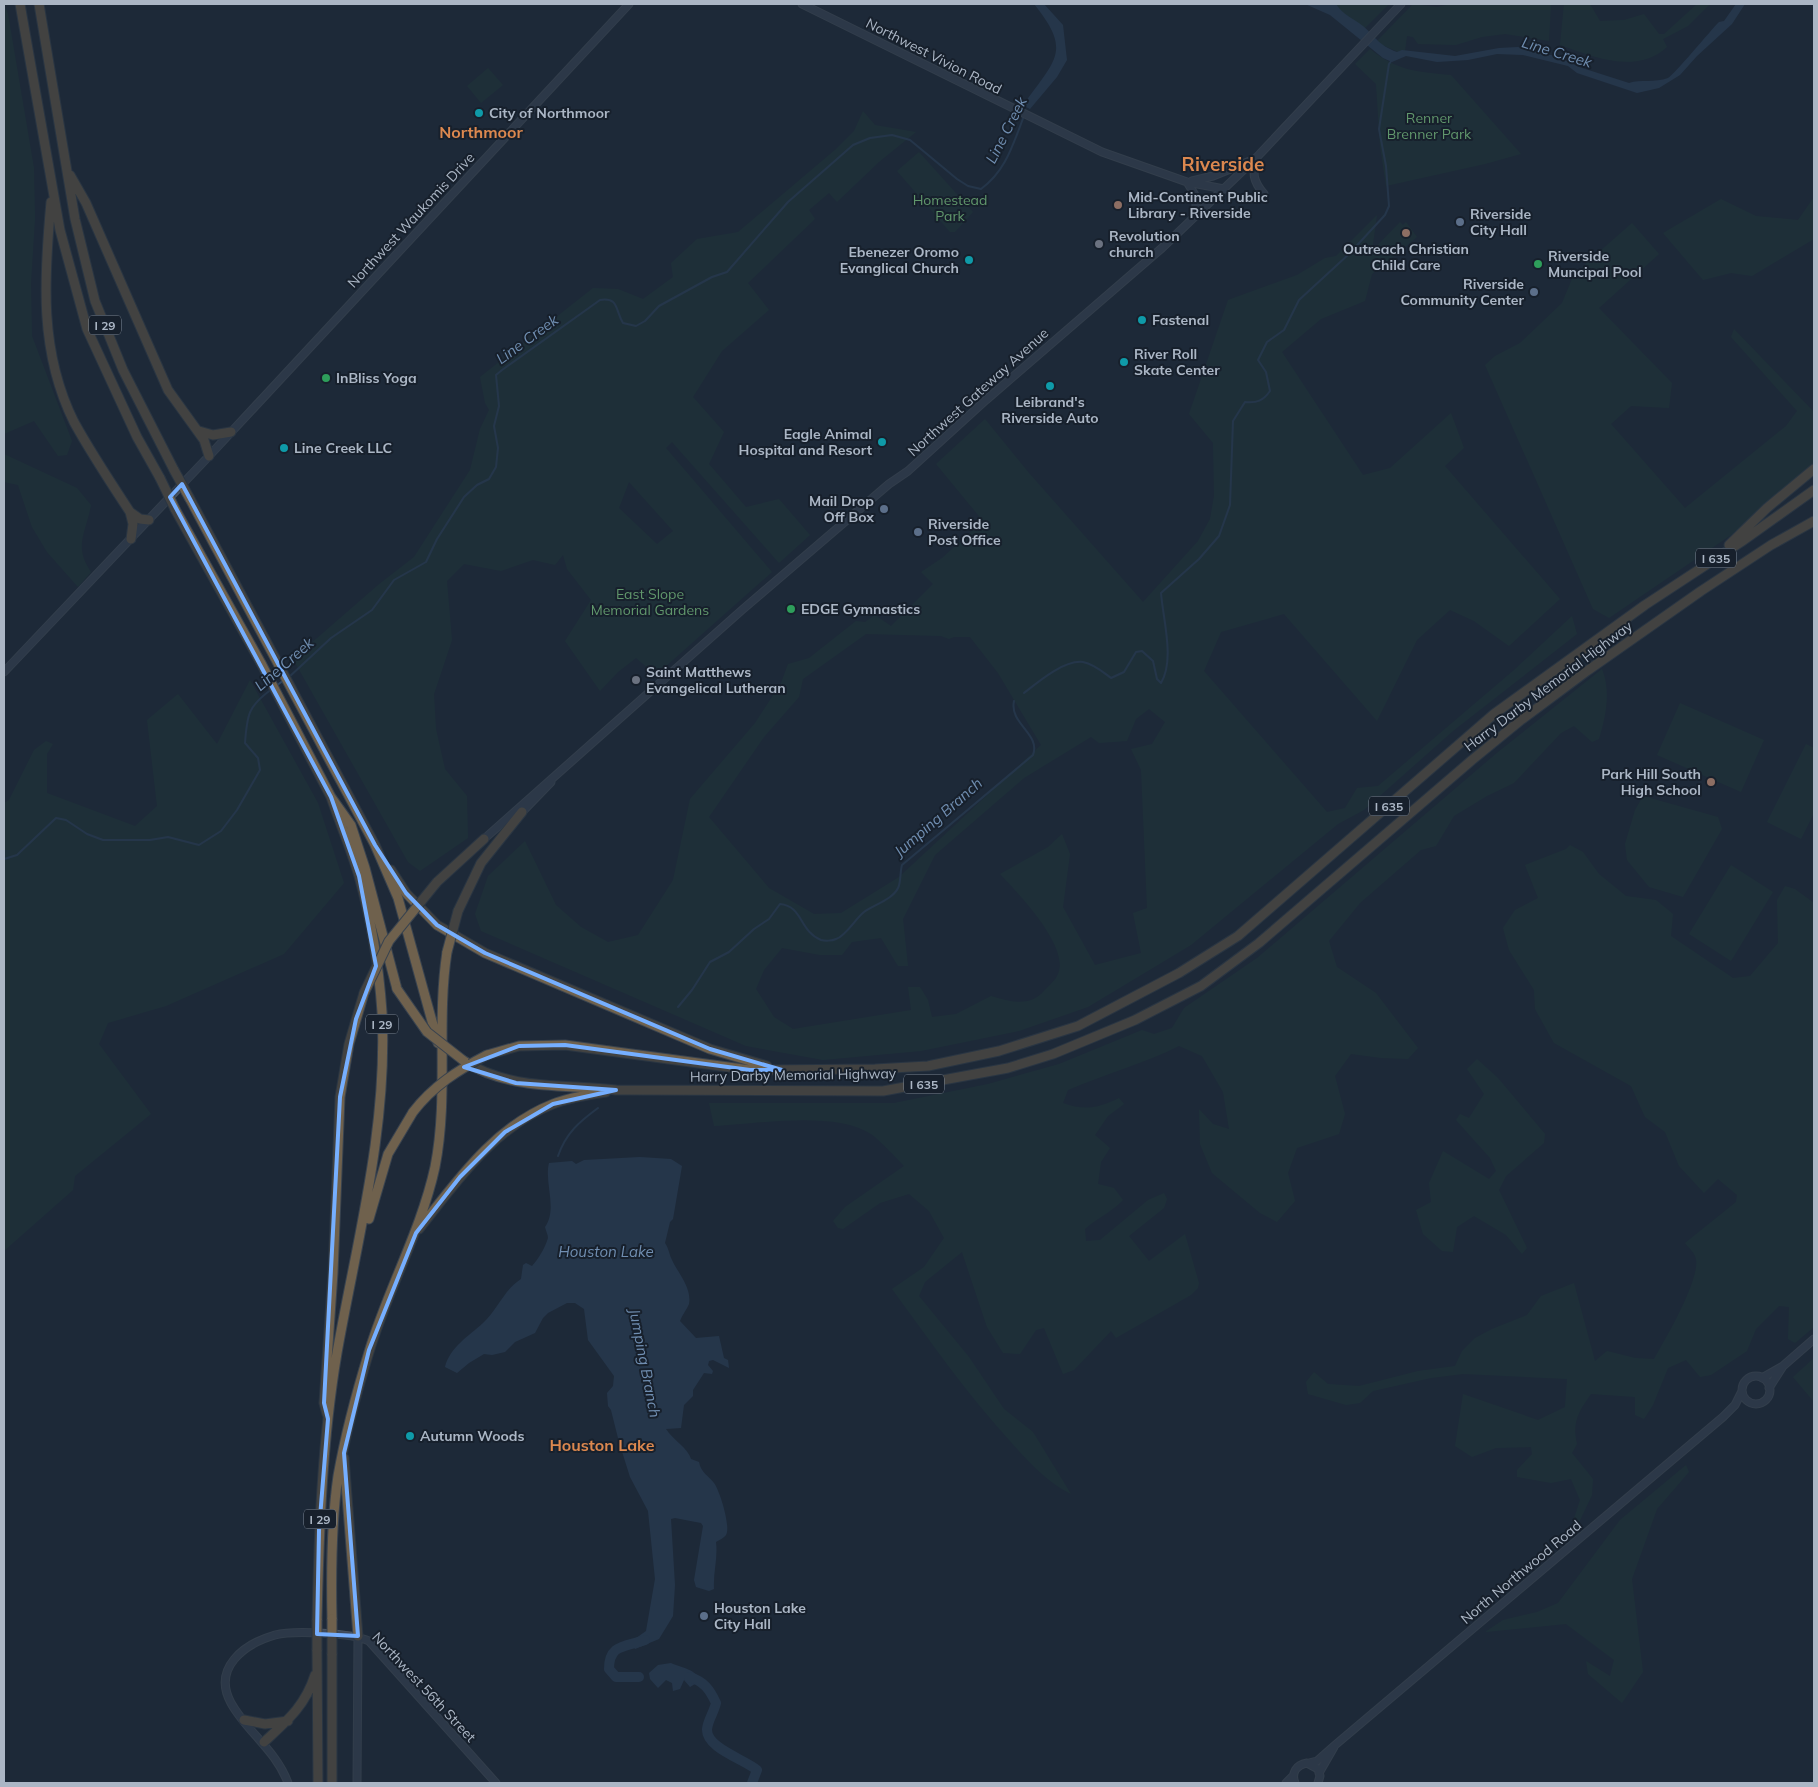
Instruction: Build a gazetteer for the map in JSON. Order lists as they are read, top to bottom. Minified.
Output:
{"streets":{"highway":["I 29","I 635","Harry Darby Memorial Highway"],"main road":["Northwest Vivion Road","Northwest Waukomis Drive","Northwest Gateway Avenue","North Northwood Road","Northwest 56th Street"]},"crossings":[["Northwest Vivion Road","Northwest Gateway Avenue"],["I 29","Harry Darby Memorial Highway"]],"districts":["Northmoor","Riverside","Houston Lake"],"water":["Line Creek","Jumping Branch","Houston Lake"],"parks":["Renner Brenner Park","Homestead Park","East Slope Memorial Gardens"],"places":["City of Northmoor","Mid-Continent Public Library - Riverside","Riverside City Hall","Outreach Christian Child Care","Revolution church","Ebenezer Oromo Evanglical Church","Riverside Muncipal Pool","Riverside Community Center","Fastenal","River Roll Skate Center","InBliss Yoga","Leibrand's Riverside Auto","Eagle Animal Hospital and Resort","Line Creek LLC","Mail Drop Off Box","Riverside Post Office","EDGE Gymnastics","Saint Matthews Evangelical Lutheran","Park Hill South High School","Autumn Woods","Houston Lake City Hall"]}
